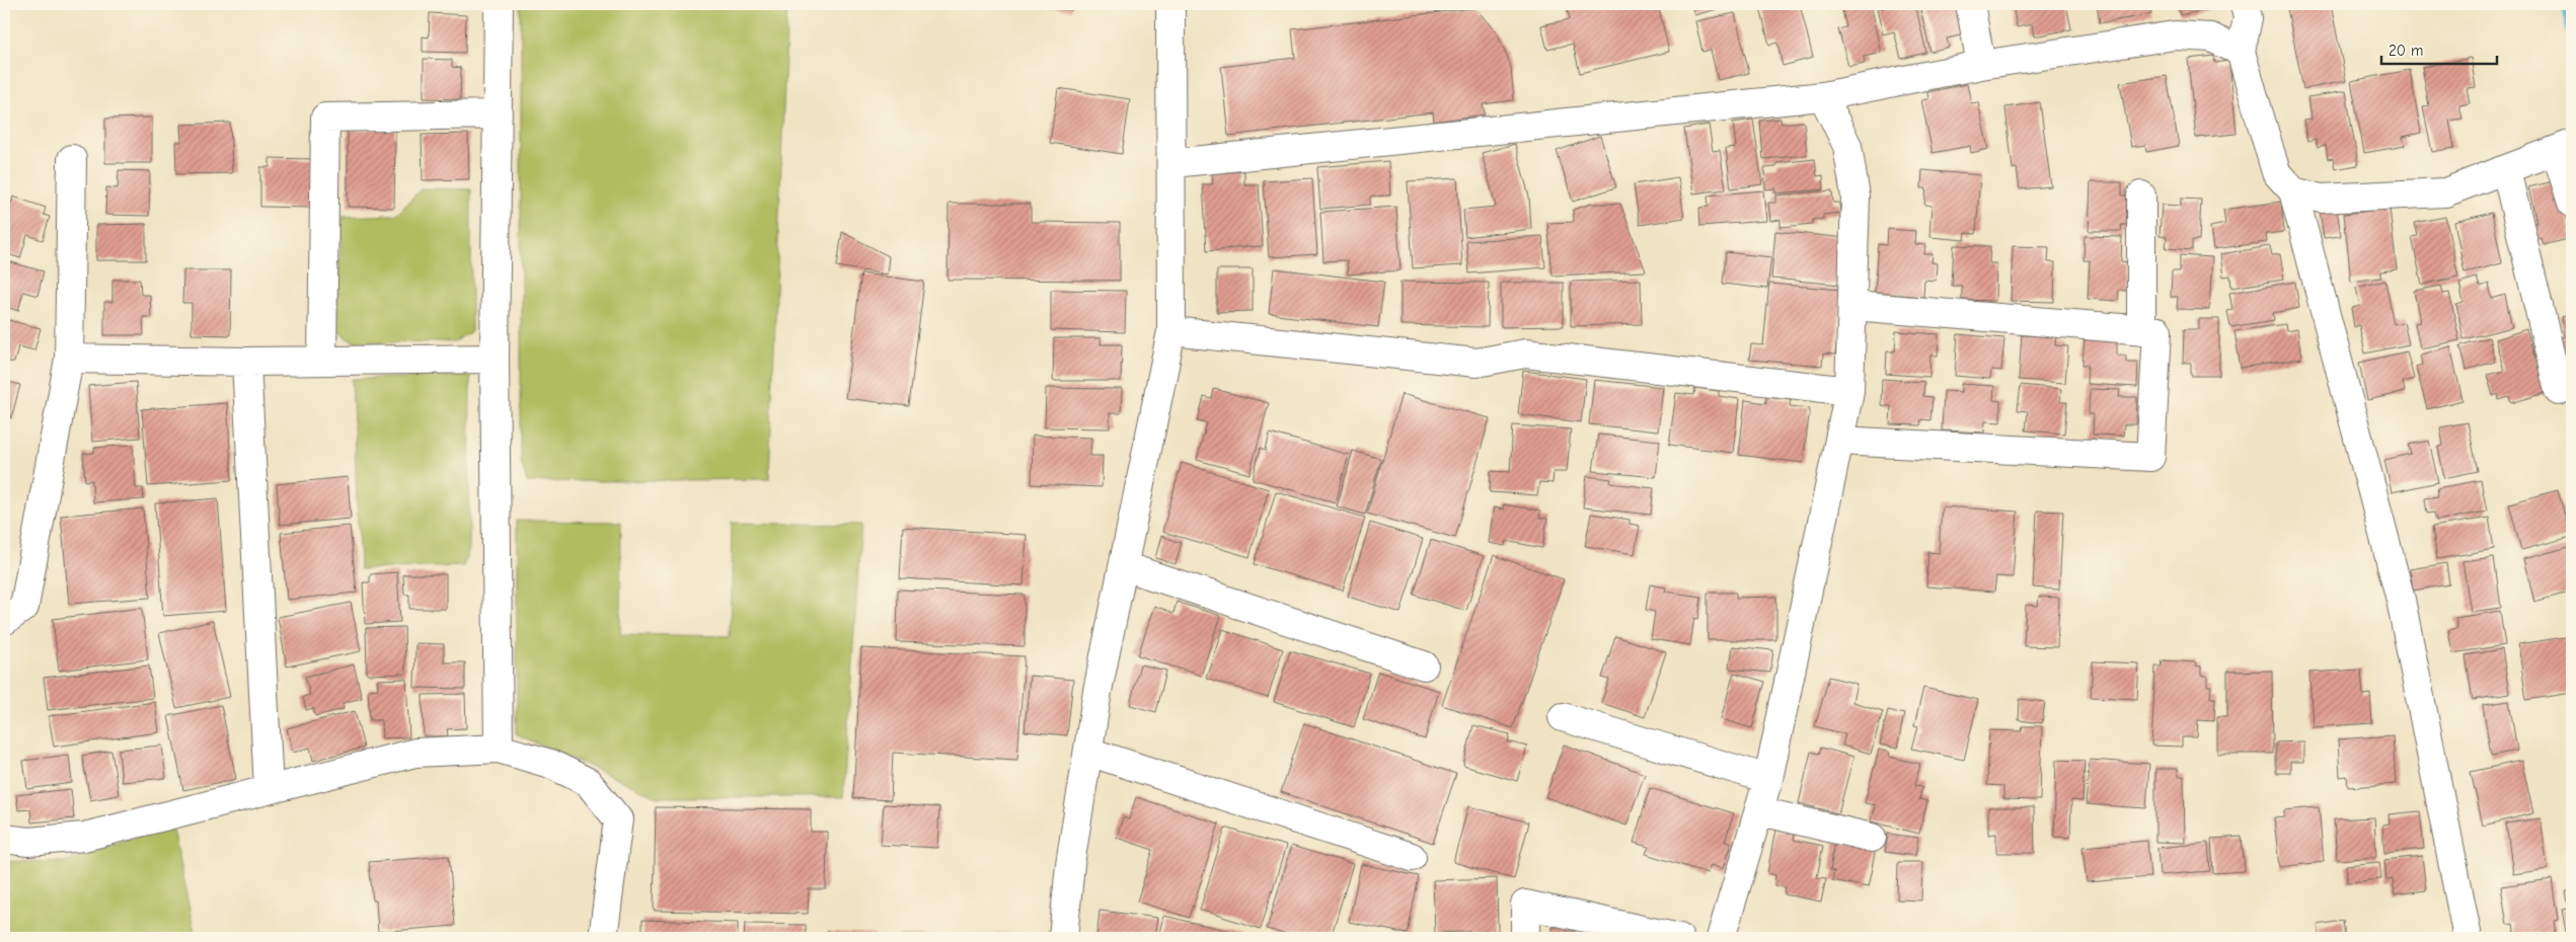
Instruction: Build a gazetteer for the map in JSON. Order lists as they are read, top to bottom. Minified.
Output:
{"scale_bar":"20 m"}
